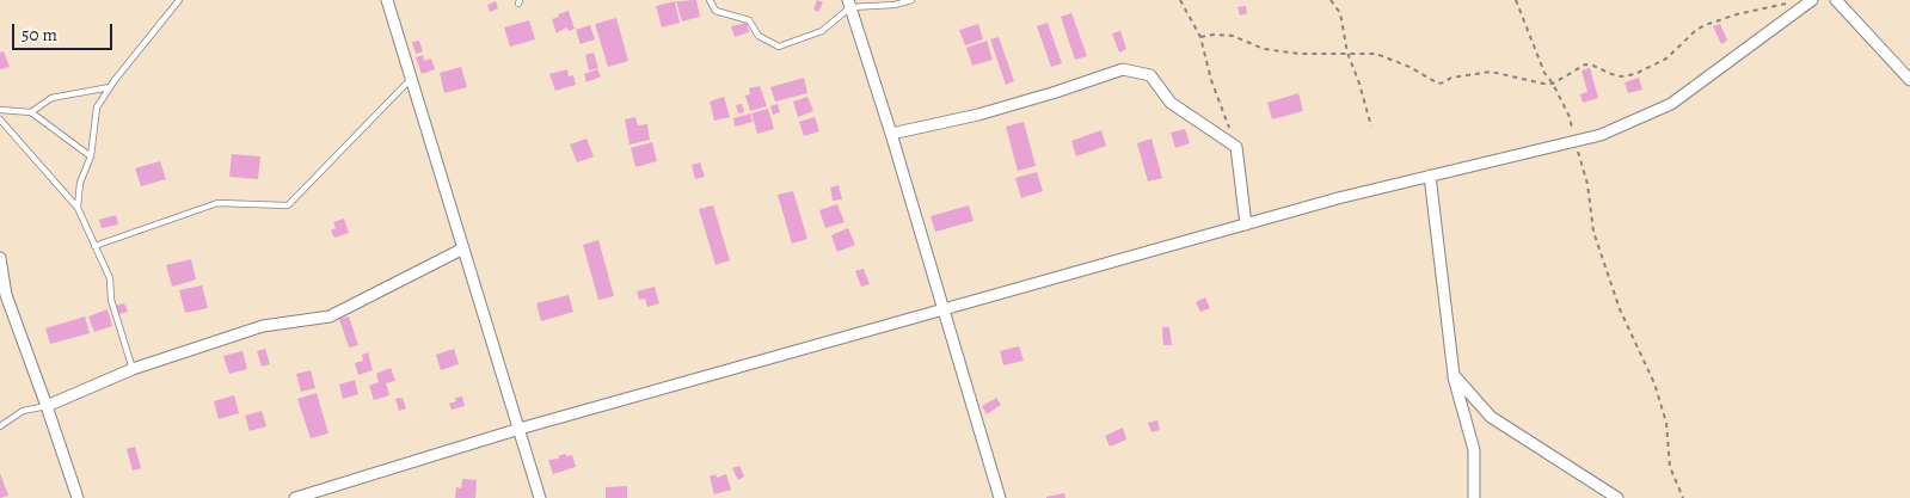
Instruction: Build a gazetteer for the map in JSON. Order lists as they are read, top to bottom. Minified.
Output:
{"scale_bar":"50 m"}
